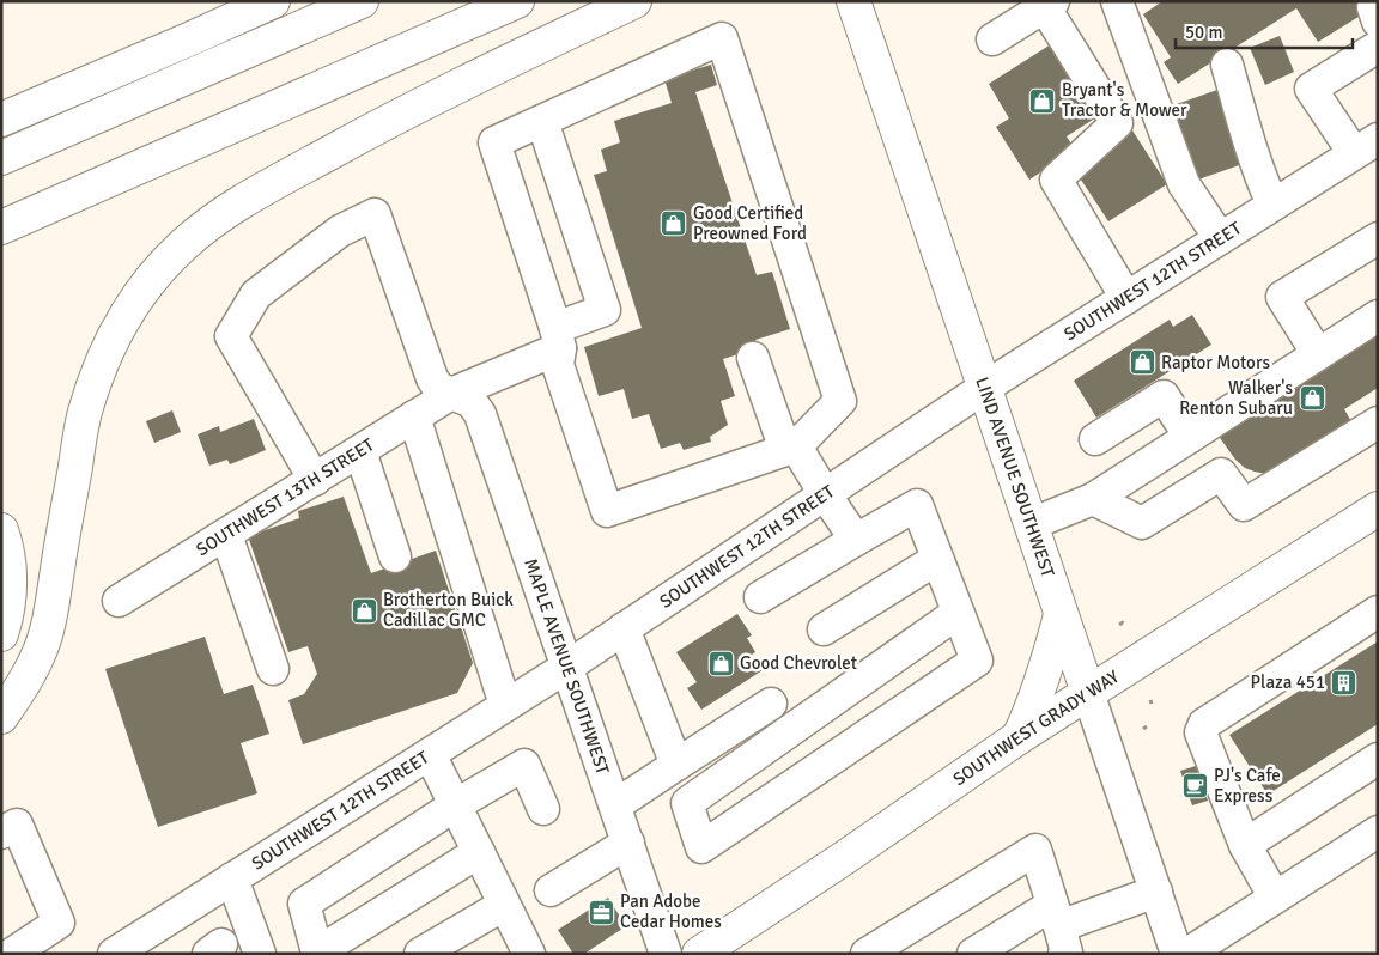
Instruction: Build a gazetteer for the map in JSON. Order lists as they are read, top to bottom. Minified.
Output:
{"streets":{"main road":["LIND AVENUE SOUTHWEST","SOUTHWEST GRADY WAY"],"street":["SOUTHWEST 12TH STREET","SOUTHWEST 13TH STREET","MAPLE AVENUE SOUTHWEST"]},"crossings":[["SOUTHWEST 12TH STREET","LIND AVENUE SOUTHWEST"],["SOUTHWEST 12TH STREET","MAPLE AVENUE SOUTHWEST"],["LIND AVENUE SOUTHWEST","SOUTHWEST GRADY WAY"],["SOUTHWEST 13TH STREET","MAPLE AVENUE SOUTHWEST"]],"places":{"shop":["Bryant's Tractor & Mower","Good Certified Preowned Ford","Raptor Motors","Walker's Renton Subaru","Brotherton Buick Cadillac GMC","Good Chevrolet"],"building":["Plaza 451"],"cafe":["PJ's Cafe Express"],"office":["Pan Adobe Cedar Homes"]},"scale_bar":"50 m"}
